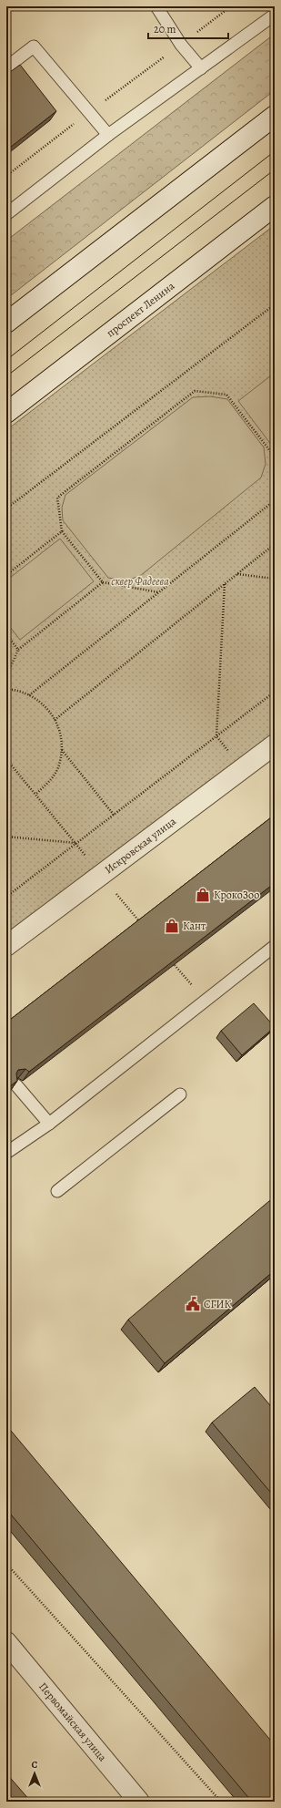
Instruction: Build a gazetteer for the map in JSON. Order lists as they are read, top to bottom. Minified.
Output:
{"streets":{"main road":["проспект Ленина","Искровская улица","Первомайская улица"]},"parks":["сквер Фадеева"],"places":{"shop":["КрокоЗоо","Кант"],"public building":["СГИК"]},"scale_bar":"20 m","north":"top"}
